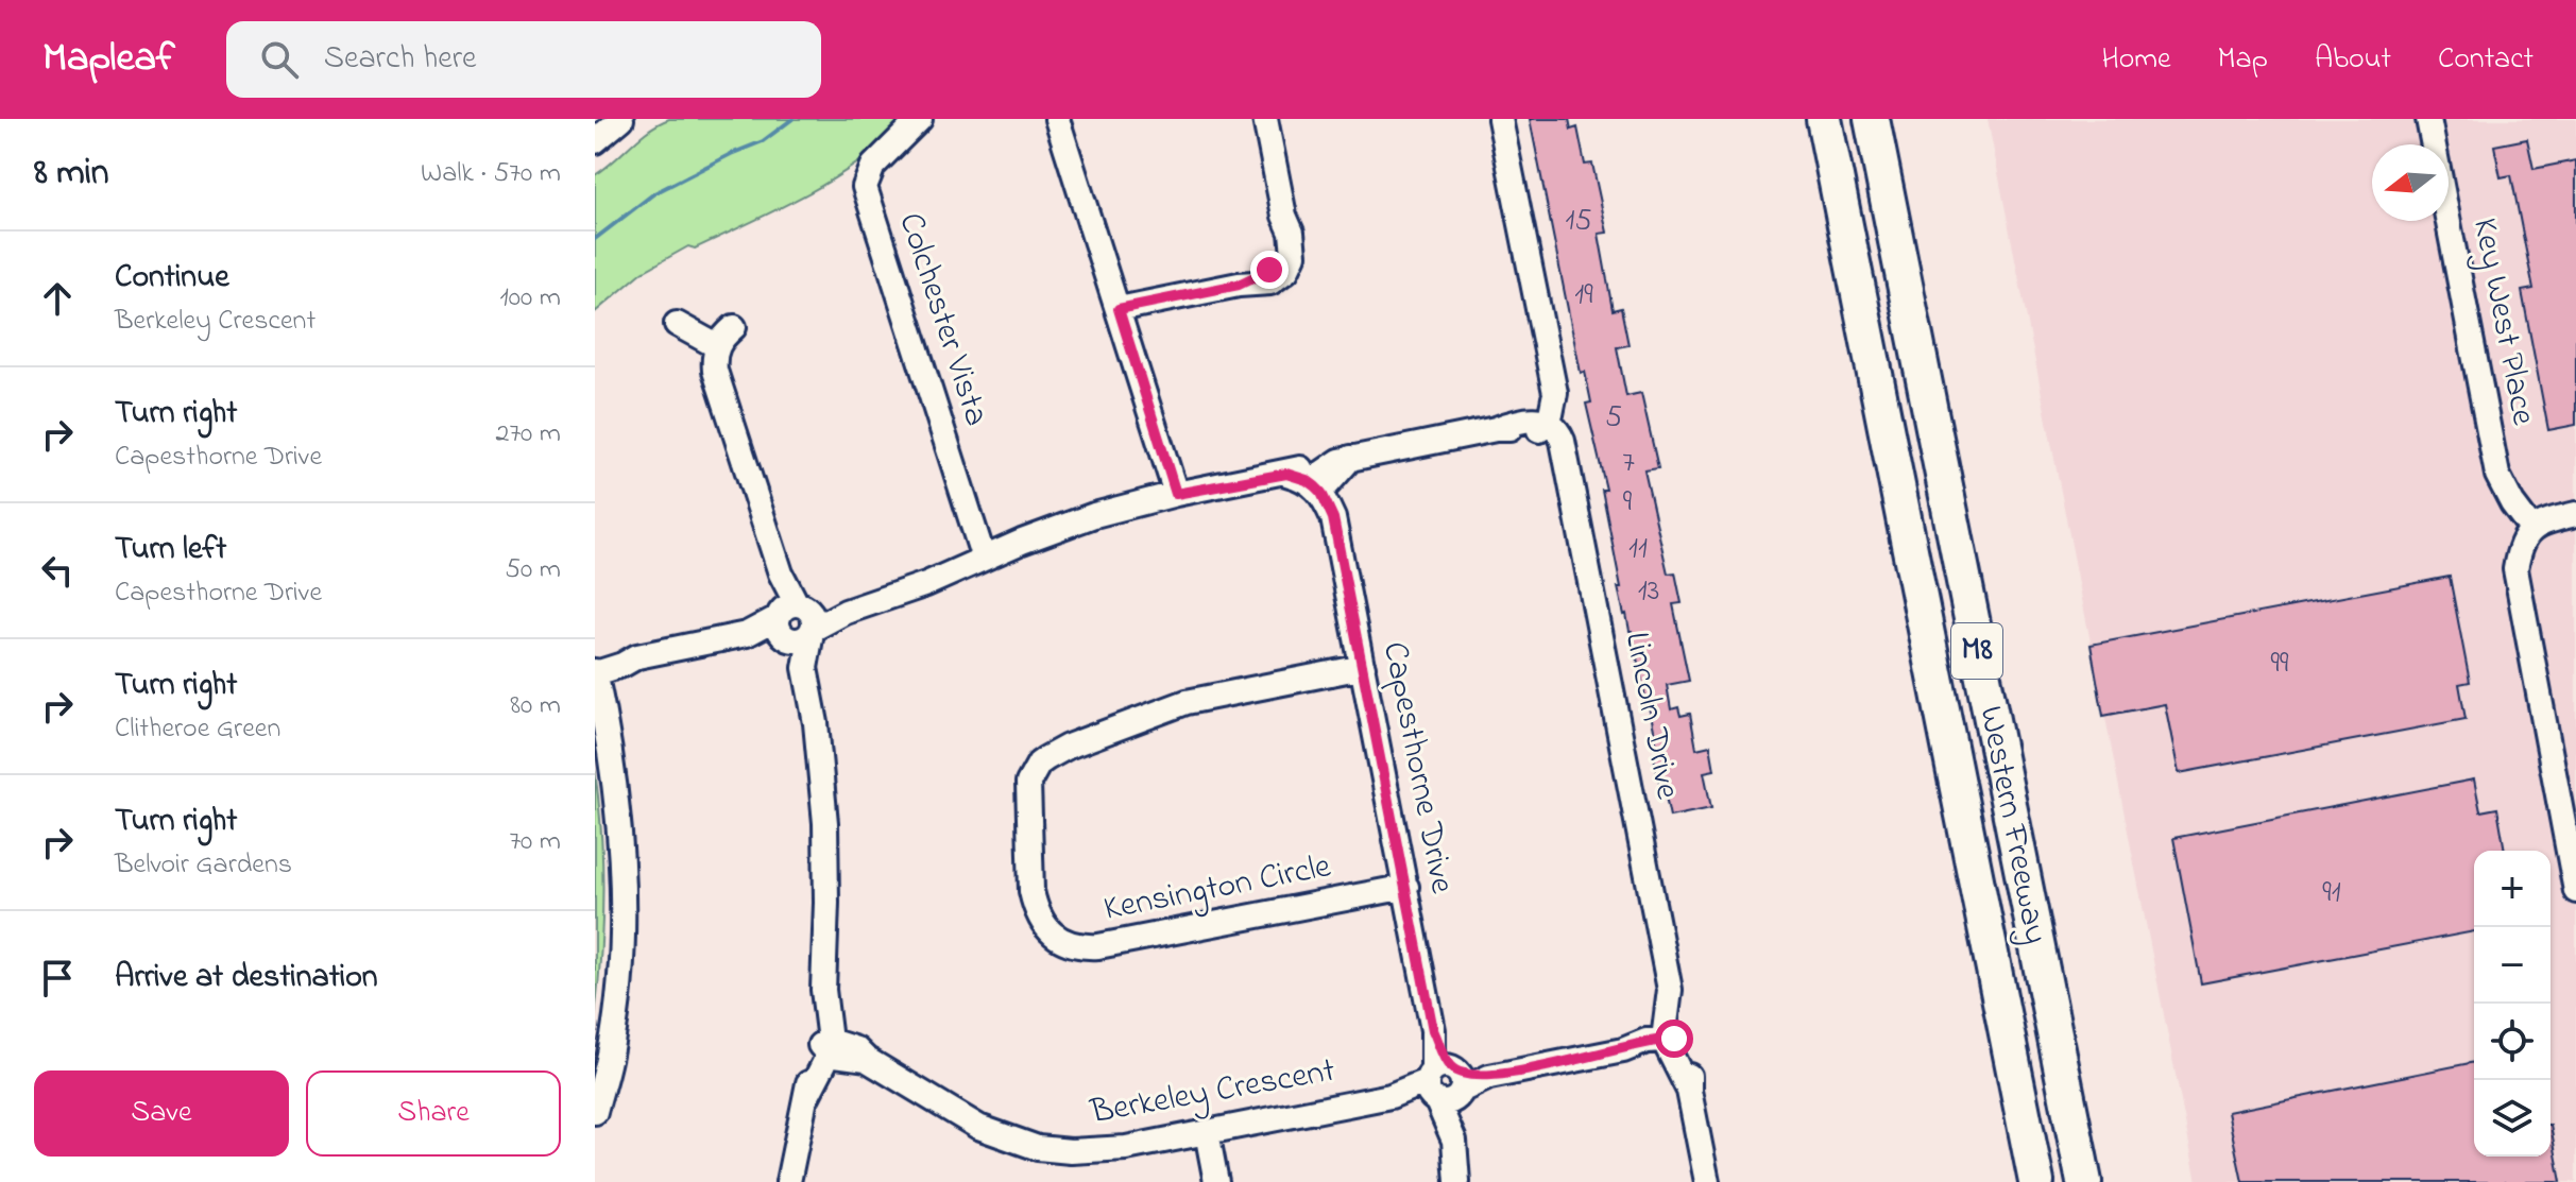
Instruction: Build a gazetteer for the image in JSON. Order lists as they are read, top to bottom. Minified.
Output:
{"streets":{"highway":["M8","Western Freeway"],"street":["Colchester Vista","Key West Place","Lincoln Drive","Capesthorne Drive","Kensington Circle","Berkeley Crescent"]},"crossings":[["Lincoln Drive","Berkeley Crescent"],["Capesthorne Drive","Kensington Circle"],["Capesthorne Drive","Berkeley Crescent"]],"house_numbers":["15","19","5","7","9","11","13","99","91"],"north":"left","page":{"header":"Mapleaf","search":"Search here","nav":["Home","Map","About","Contact"],"heading":["8 min","Walk · 570 m"],"list":[["Continue","Berkeley Crescent","100 m"],["Turn right","Capesthorne Drive","270 m"],["Turn left","Capesthorne Drive","50 m"],["Turn right","Clitheroe Green","80 m"],["Turn right","Belvoir Gardens","70 m"],"Arrive at destination"],"map_buttons":["+","−"],"buttons":["Save","Share"]}}
